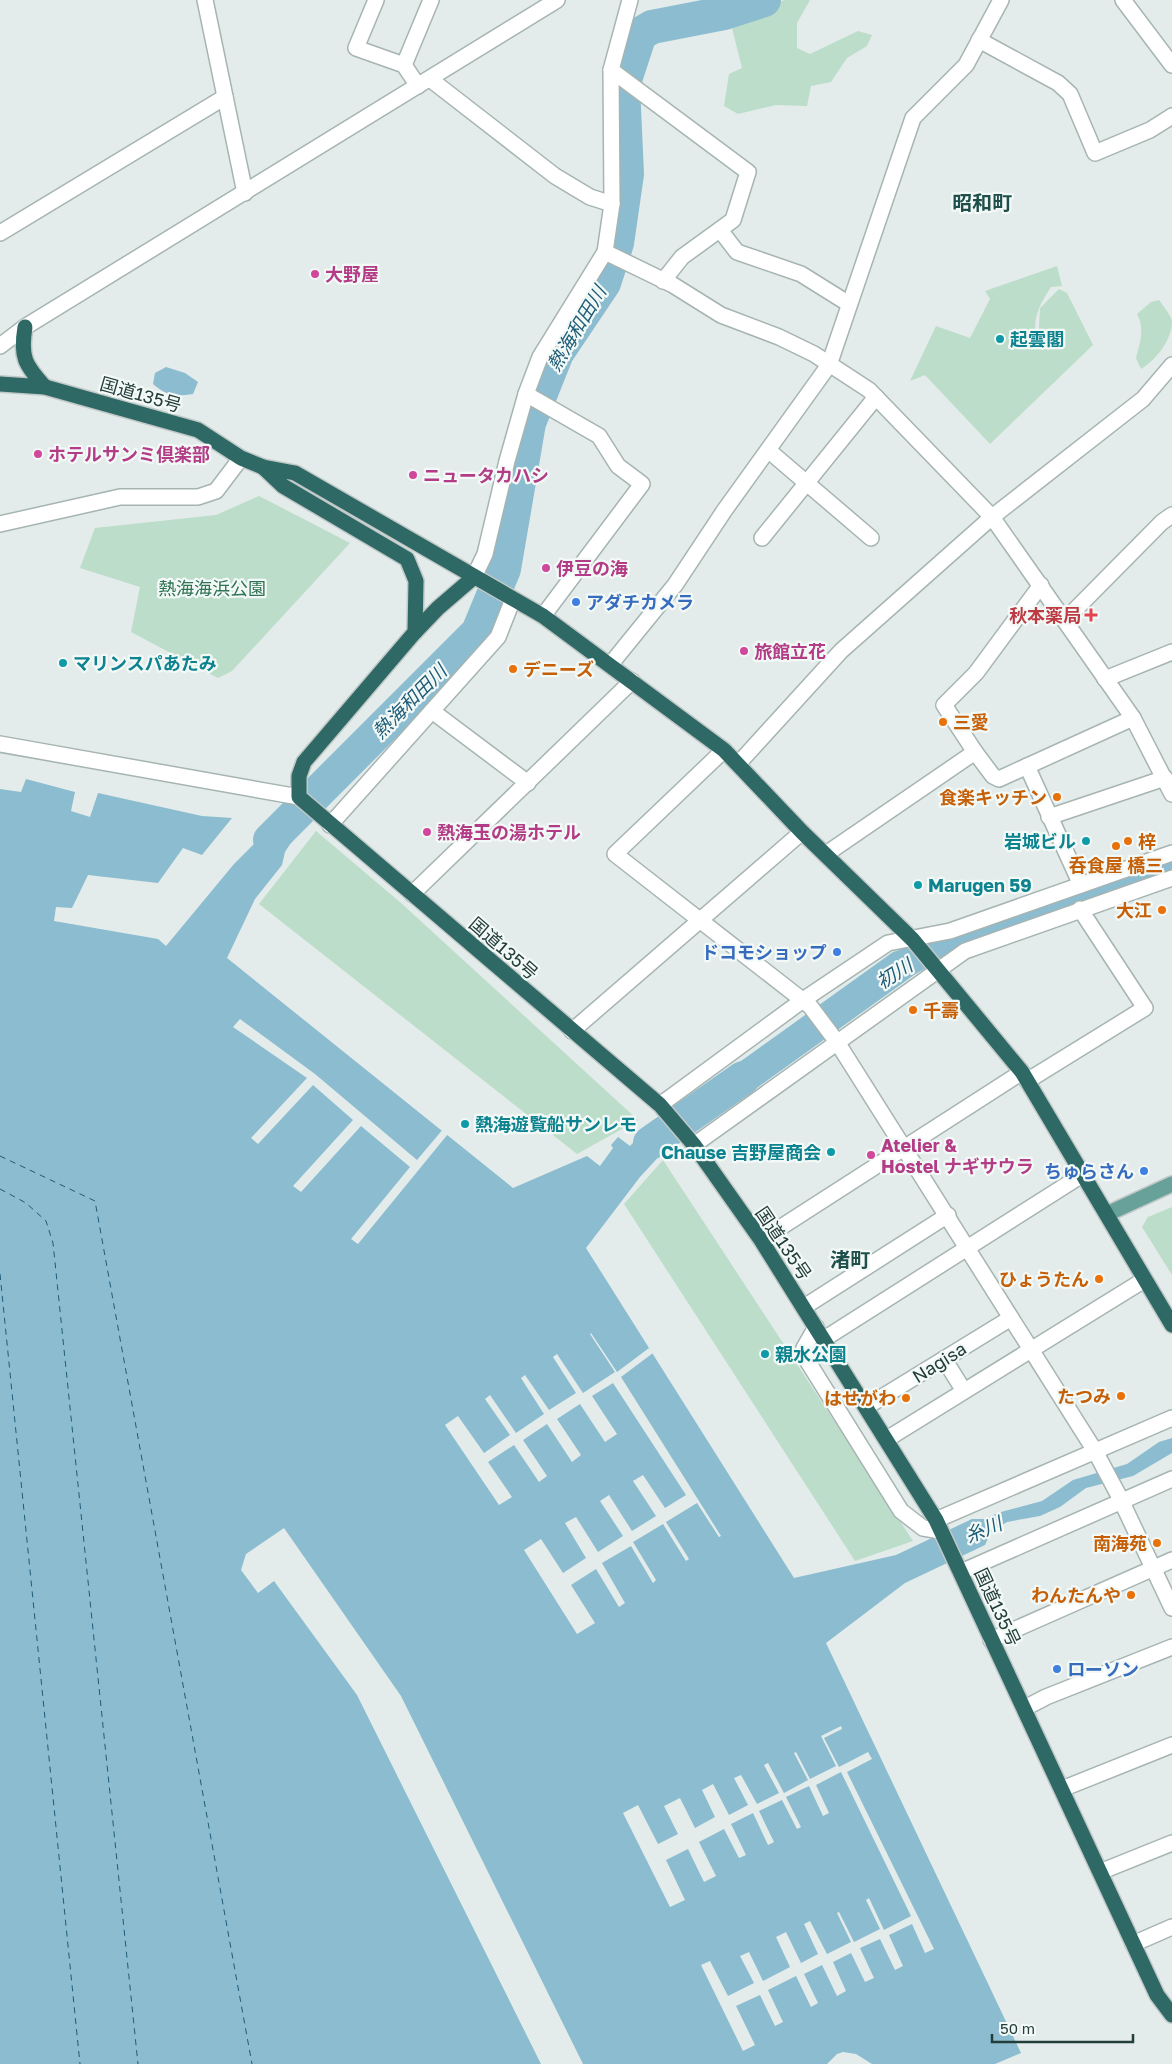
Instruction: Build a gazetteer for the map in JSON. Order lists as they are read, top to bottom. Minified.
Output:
{"streets":{"highway":["国道135号"],"street":["Nagisa"]},"crossings":[["国道135号","Nagisa"]],"districts":["昭和町","渚町"],"water":["熱海和田川","初川","糸川"],"parks":["熱海海浜公園"],"places":{"other":["大野屋","起雲閣","ホテルサンミ倶楽部","ニュータカハシ","伊豆の海","アダチカメラ","旅館立花","マリンスパあたみ","デニーズ","三愛","食楽キッチン","熱海玉の湯ホテル","岩城ビル","梓","呑食屋 橋三","Marugen 59","大江","ドコモショップ","千壽","熱海遊覧船サンレモ","Chause 吉野屋商会","Atelier & Hostel ナギサウラ","ちゅらさん","ひょうたん","親水公園","たつみ","はせがわ","南海苑","わんたんや","ローソン"],"health":["秋本薬局"]},"scale_bar":"50 m"}
